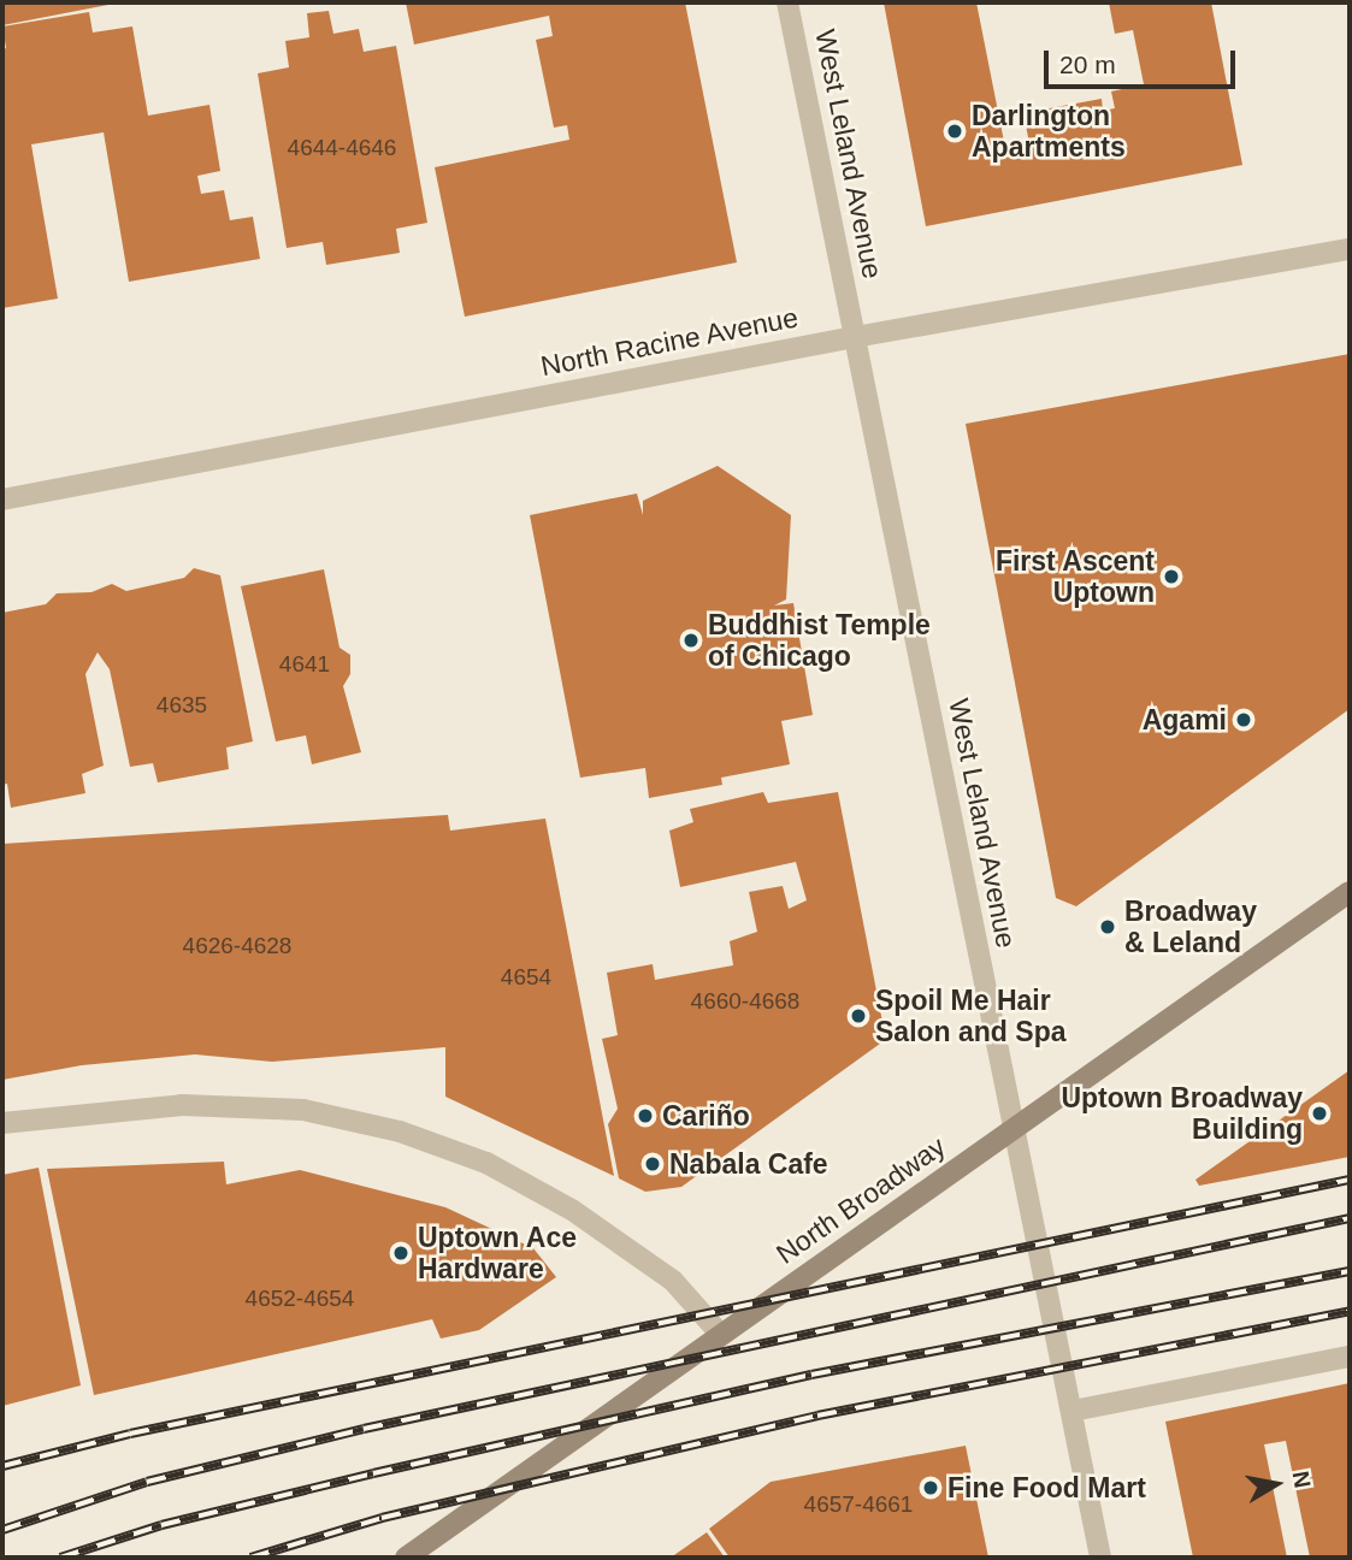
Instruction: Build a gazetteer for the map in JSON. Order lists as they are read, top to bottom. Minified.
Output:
{"streets":{"main road":["North Broadway"],"street":["West Leland Avenue","North Racine Avenue"]},"crossings":[["West Leland Avenue","North Racine Avenue"],["West Leland Avenue","North Broadway"]],"places":["Darlington Apartments","First Ascent Uptown","Buddhist Temple of Chicago","Agami","Broadway & Leland","Spoil Me Hair Salon and Spa","Uptown Broadway Building","Cariño","Nabala Cafe","Uptown Ace Hardware","Fine Food Mart"],"house_numbers":["4644-4646","4641","4635","4626-4628","4654","4660-4668","4652-4654","4657-4661"],"scale_bar":"20 m","north":"right"}
